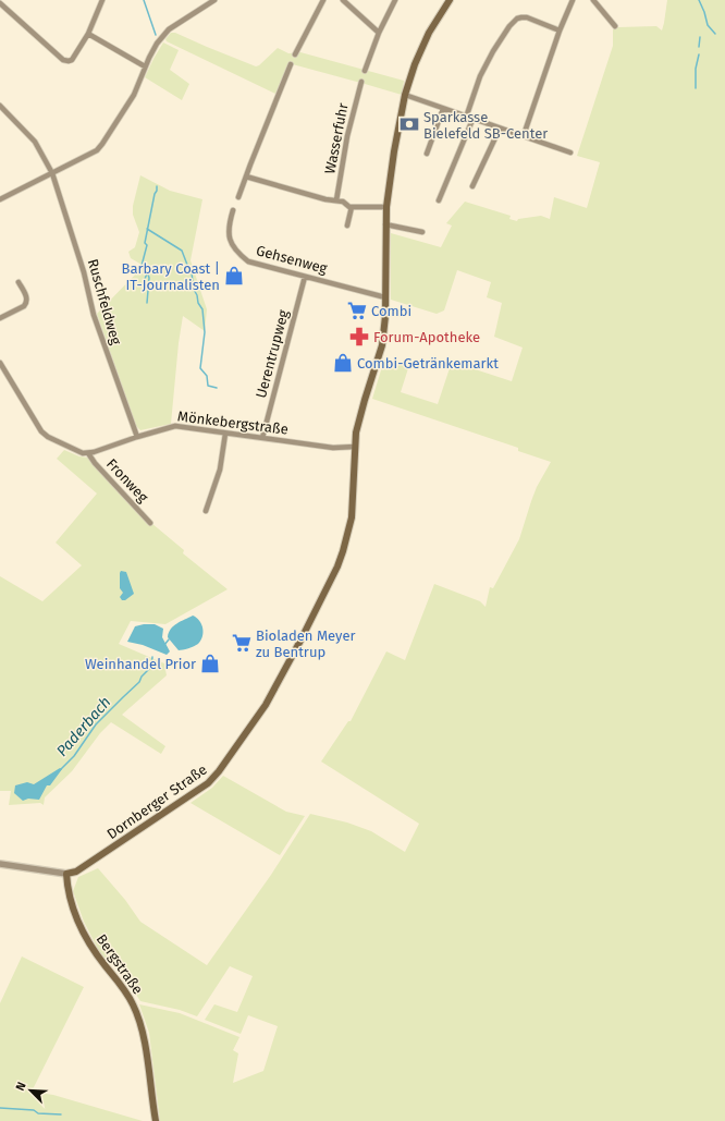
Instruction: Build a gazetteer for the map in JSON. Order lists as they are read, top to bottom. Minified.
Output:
{"streets":{"main road":["Dornberger Straße","Bergstraße"],"street":["Wasserfuhr","Gehsenweg","Ruschfeldweg","Uerentrupweg","Mönkebergstraße","Fronweg"]},"crossings":[["Gehsenweg","Uerentrupweg"],["Gehsenweg","Dornberger Straße"],["Ruschfeldweg","Mönkebergstraße"],["Uerentrupweg","Mönkebergstraße"],["Mönkebergstraße","Fronweg"],["Mönkebergstraße","Dornberger Straße"],["Dornberger Straße","Bergstraße"]],"water":["Paderbach"],"places":{"bank":["Sparkasse Bielefeld SB-Center"],"shop":["Barbary Coast | IT-Journalisten","Combi-Getränkemarkt","Weinhandel Prior"],"supermarket":["Combi","Bioladen Meyer zu Bentrup"],"pharmacy":["Forum-Apotheke"]},"north":"top left"}
